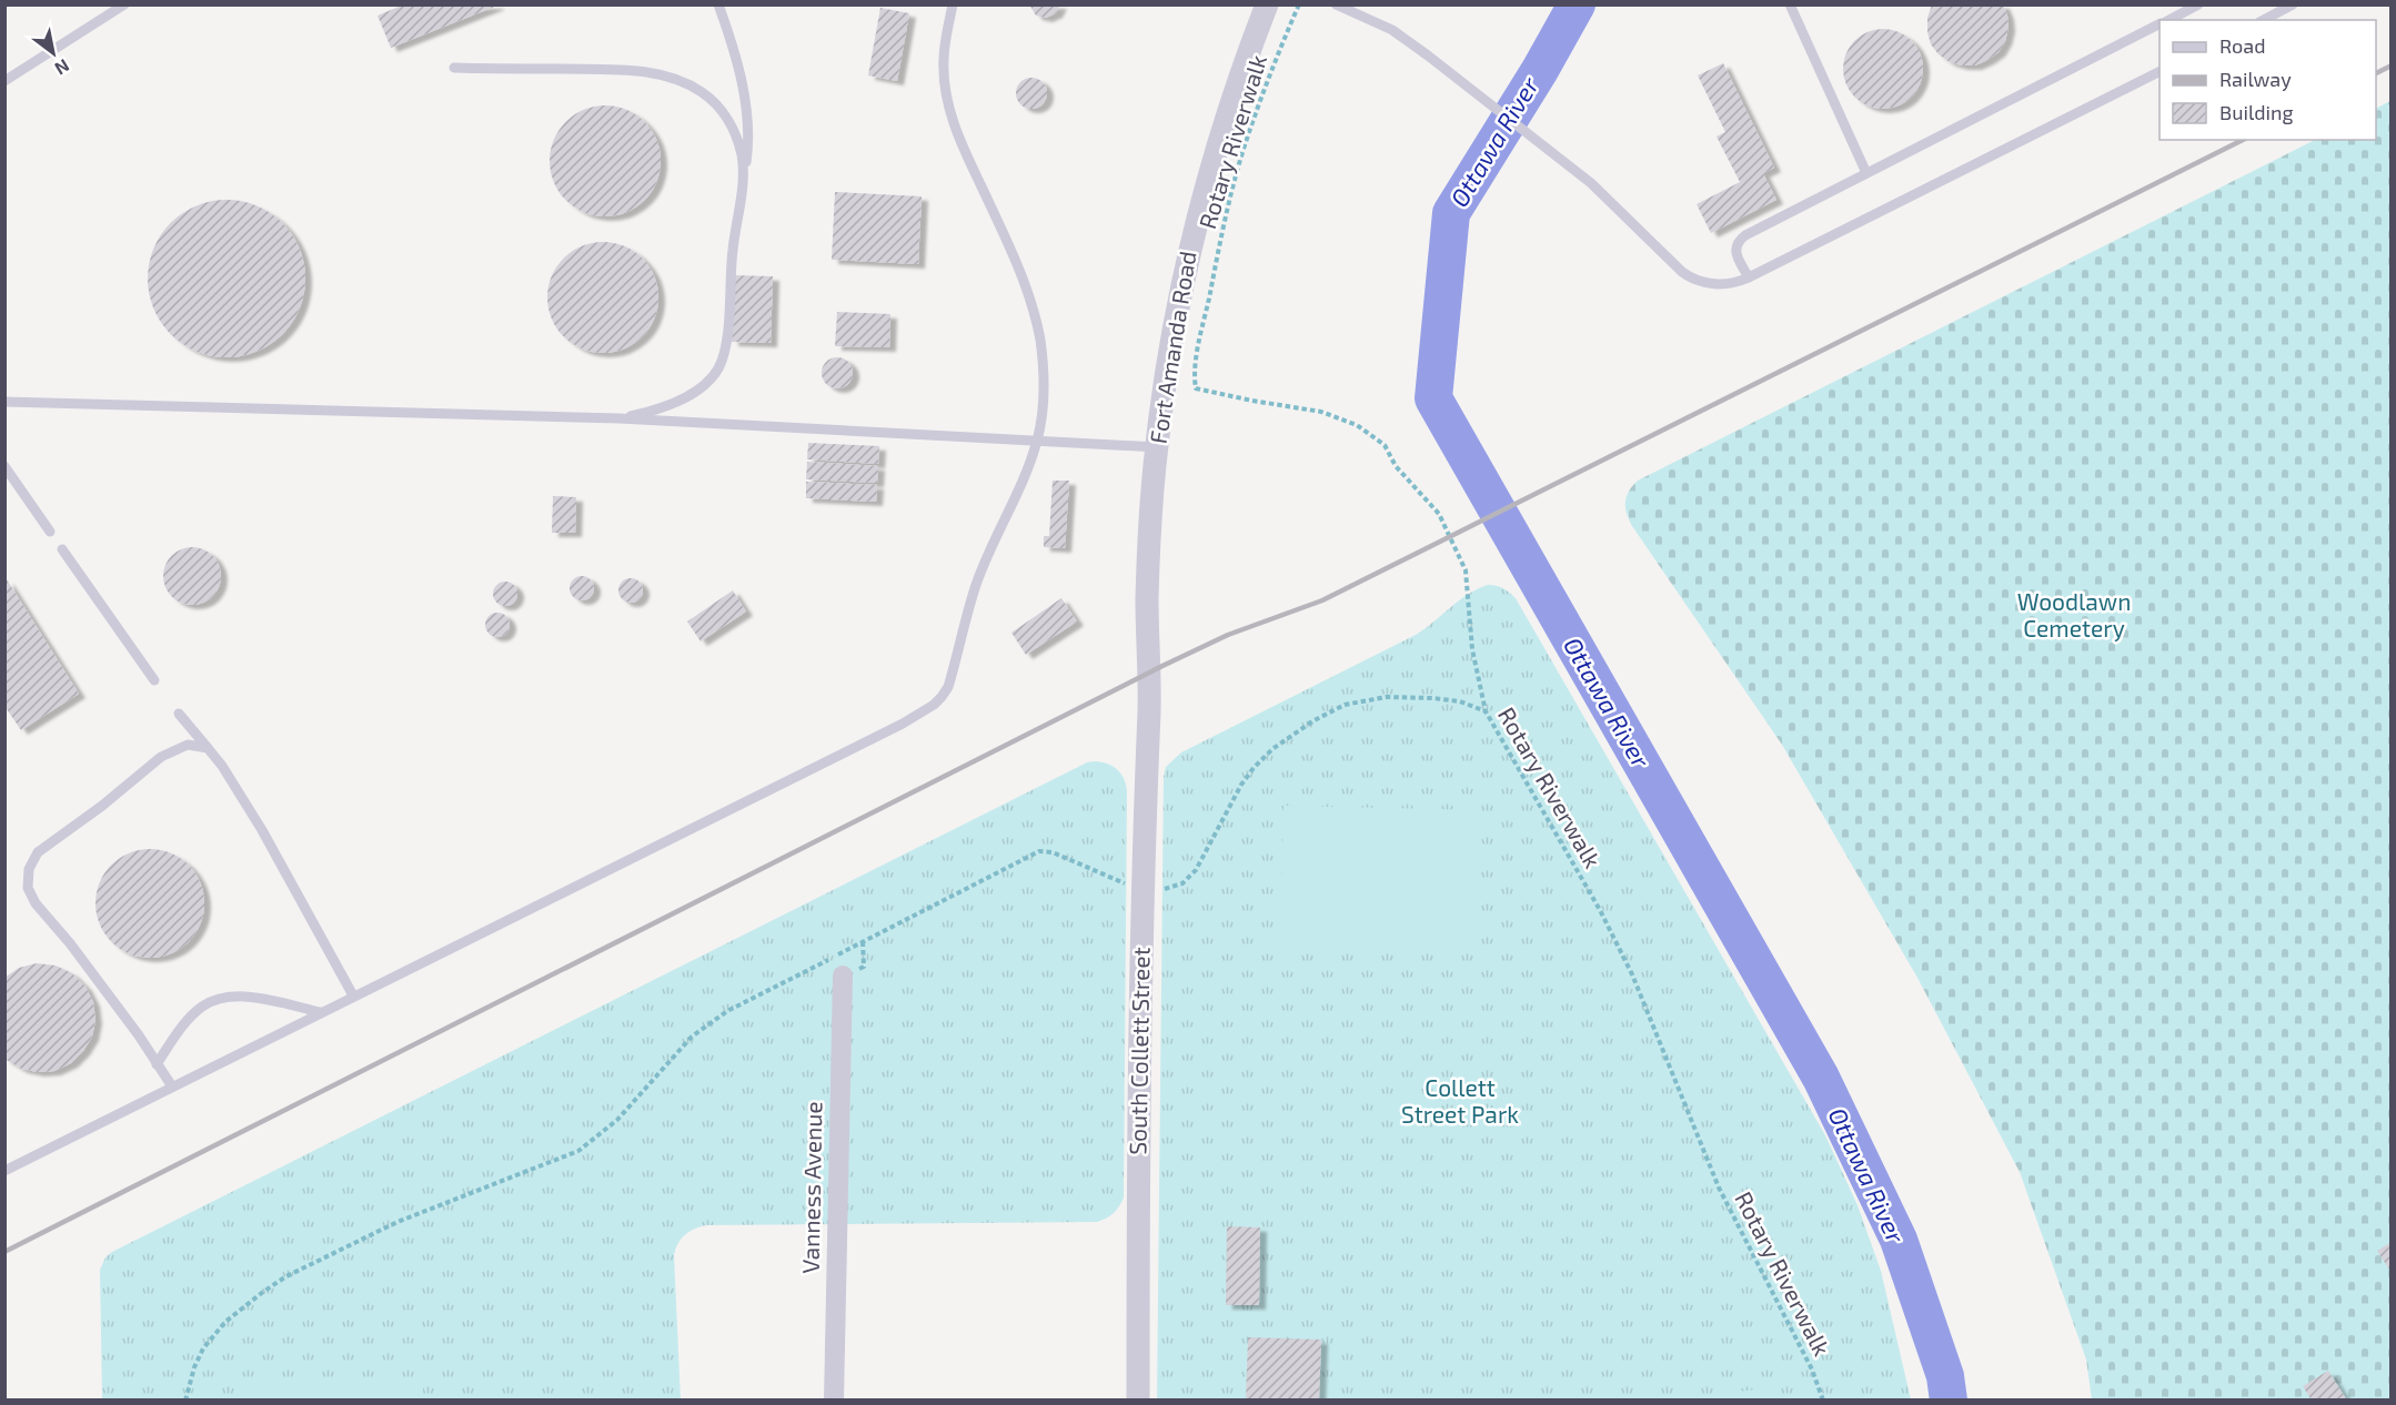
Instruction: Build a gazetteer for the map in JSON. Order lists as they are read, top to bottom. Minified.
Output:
{"streets":{"street":["Fort Amanda Road","South Collett Street","Vanness Avenue"],"path":["Rotary Riverwalk"]},"crossings":[["Fort Amanda Road","South Collett Street"]],"water":["Ottawa River"],"parks":["Woodlawn Cemetery","Collett Street Park"],"legend":["Road","Railway","Building"],"north":"bottom right"}
